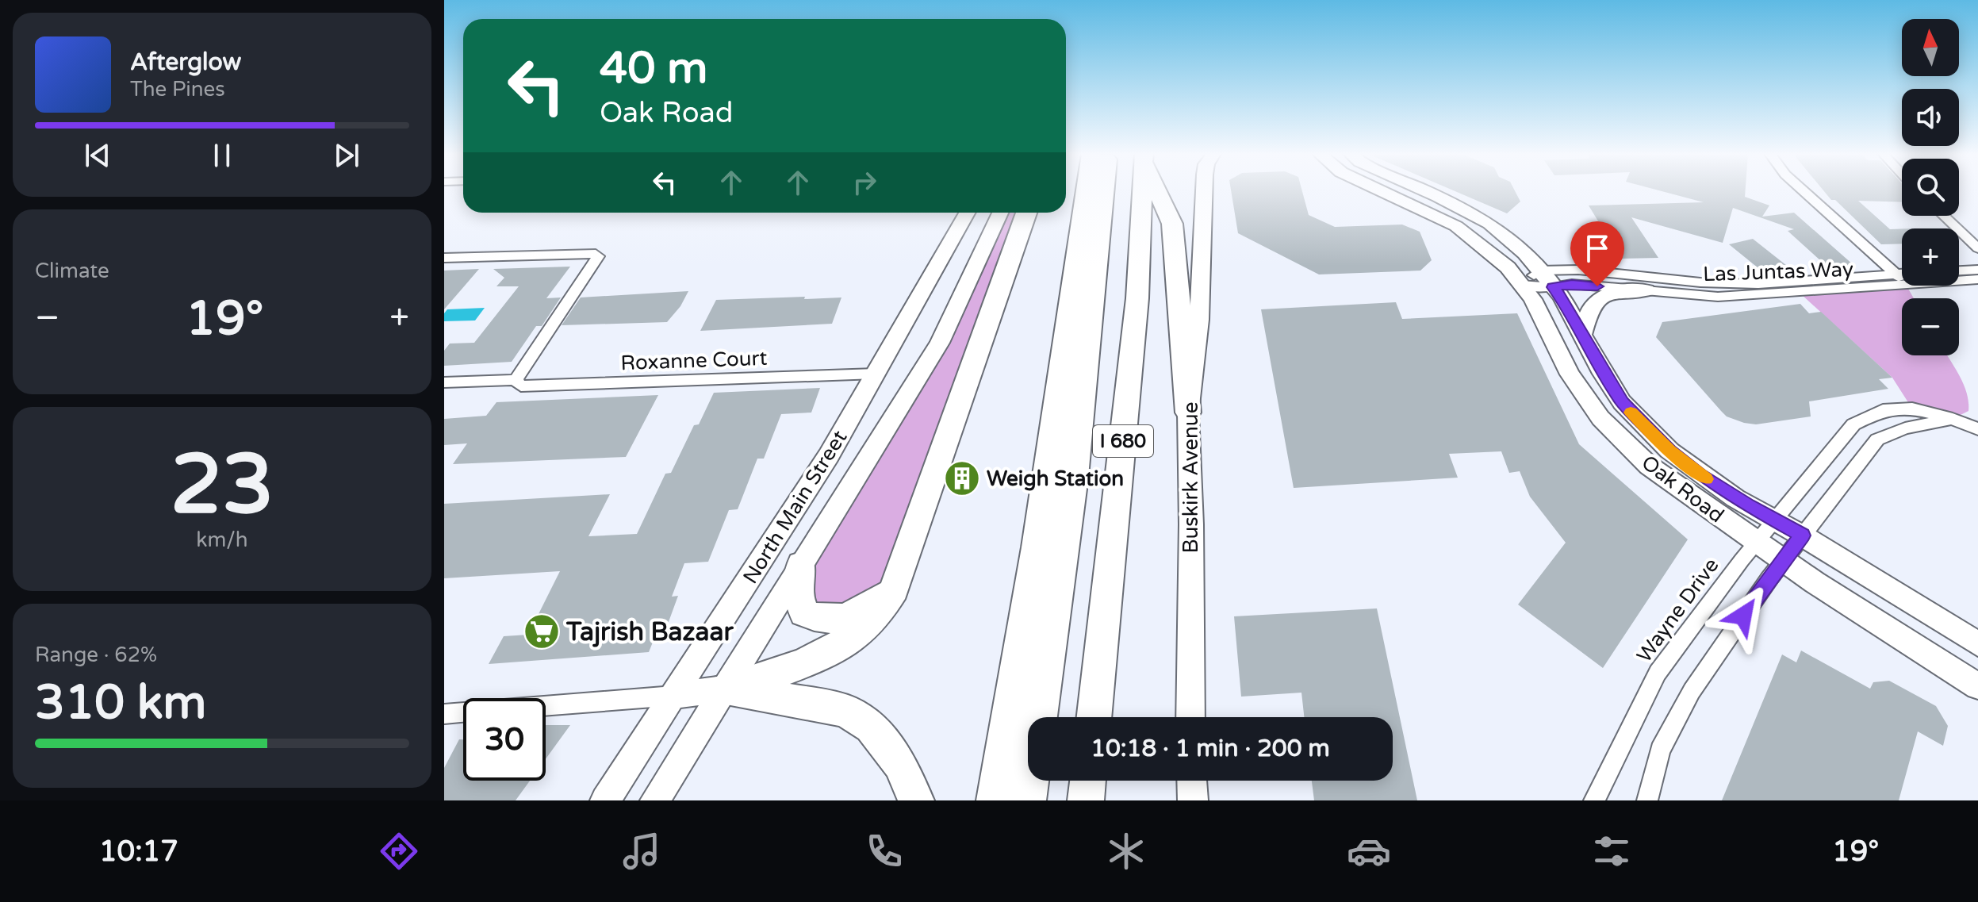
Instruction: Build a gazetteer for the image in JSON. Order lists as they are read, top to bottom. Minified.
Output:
{"streets":{"highway":["I 680"],"main road":["Buskirk Avenue","Oak Road","North Main Street"],"street":["Las Juntas Way","Roxanne Court","Wayne Drive"]},"crossings":[["Las Juntas Way","Oak Road"],["Roxanne Court","North Main Street"],["Oak Road","Wayne Drive"]],"places":{"building":["Weigh Station"],"supermarket":["Tajrish Bazaar"]},"north":"top","page":{"map_buttons":["+","−"],"turn":["40 m","Oak Road"],"song":["Afterglow","The Pines"],"tile":["Climate",["23","km/h"],["Range · 62%","310 km"]],"heat":["−","19°","+"],"limit":"30","trip":"10:18 · 1 min · 200 m","tabs":["10:17","19°"]}}
